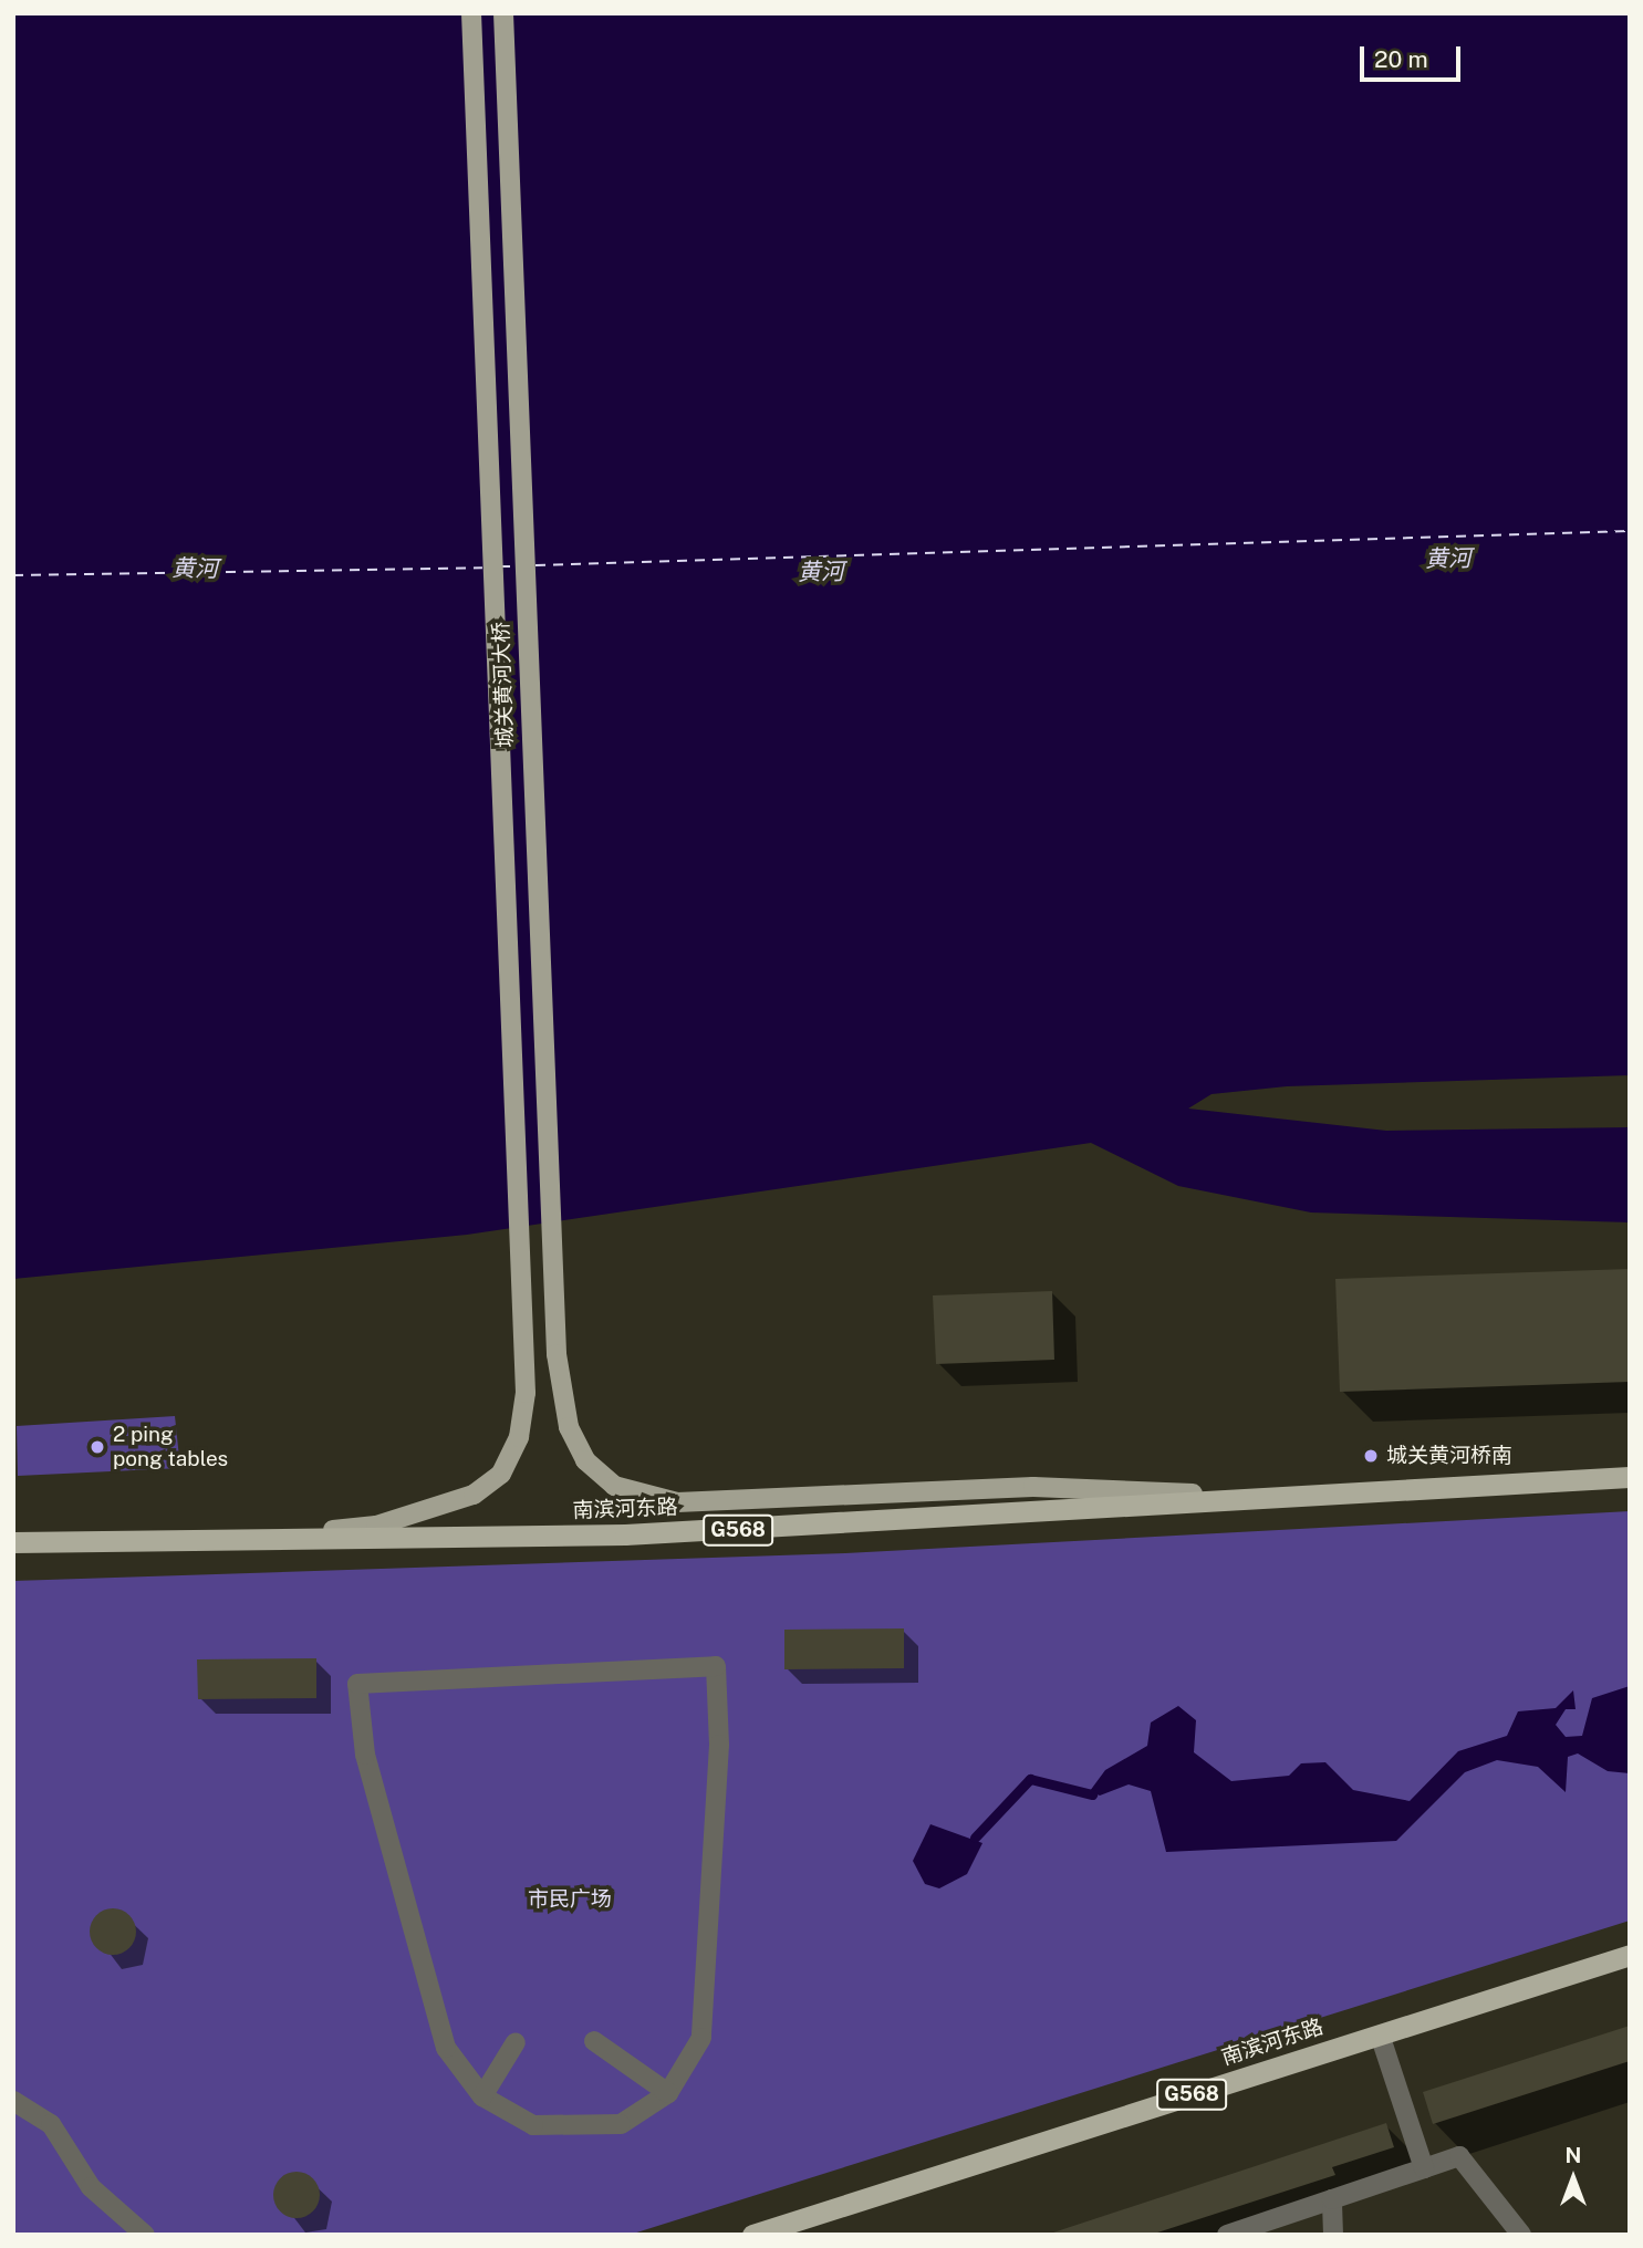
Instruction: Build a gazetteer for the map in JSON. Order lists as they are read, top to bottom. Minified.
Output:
{"streets":{"highway":["南滨河东路","G568"],"main road":["城关黄河大桥"]},"crossings":[["城关黄河大桥","南滨河东路"]],"water":["黄河"],"parks":["市民广场"],"places":["2 ping pong tables","城关黄河桥南"],"scale_bar":"20 m","north":"top"}
